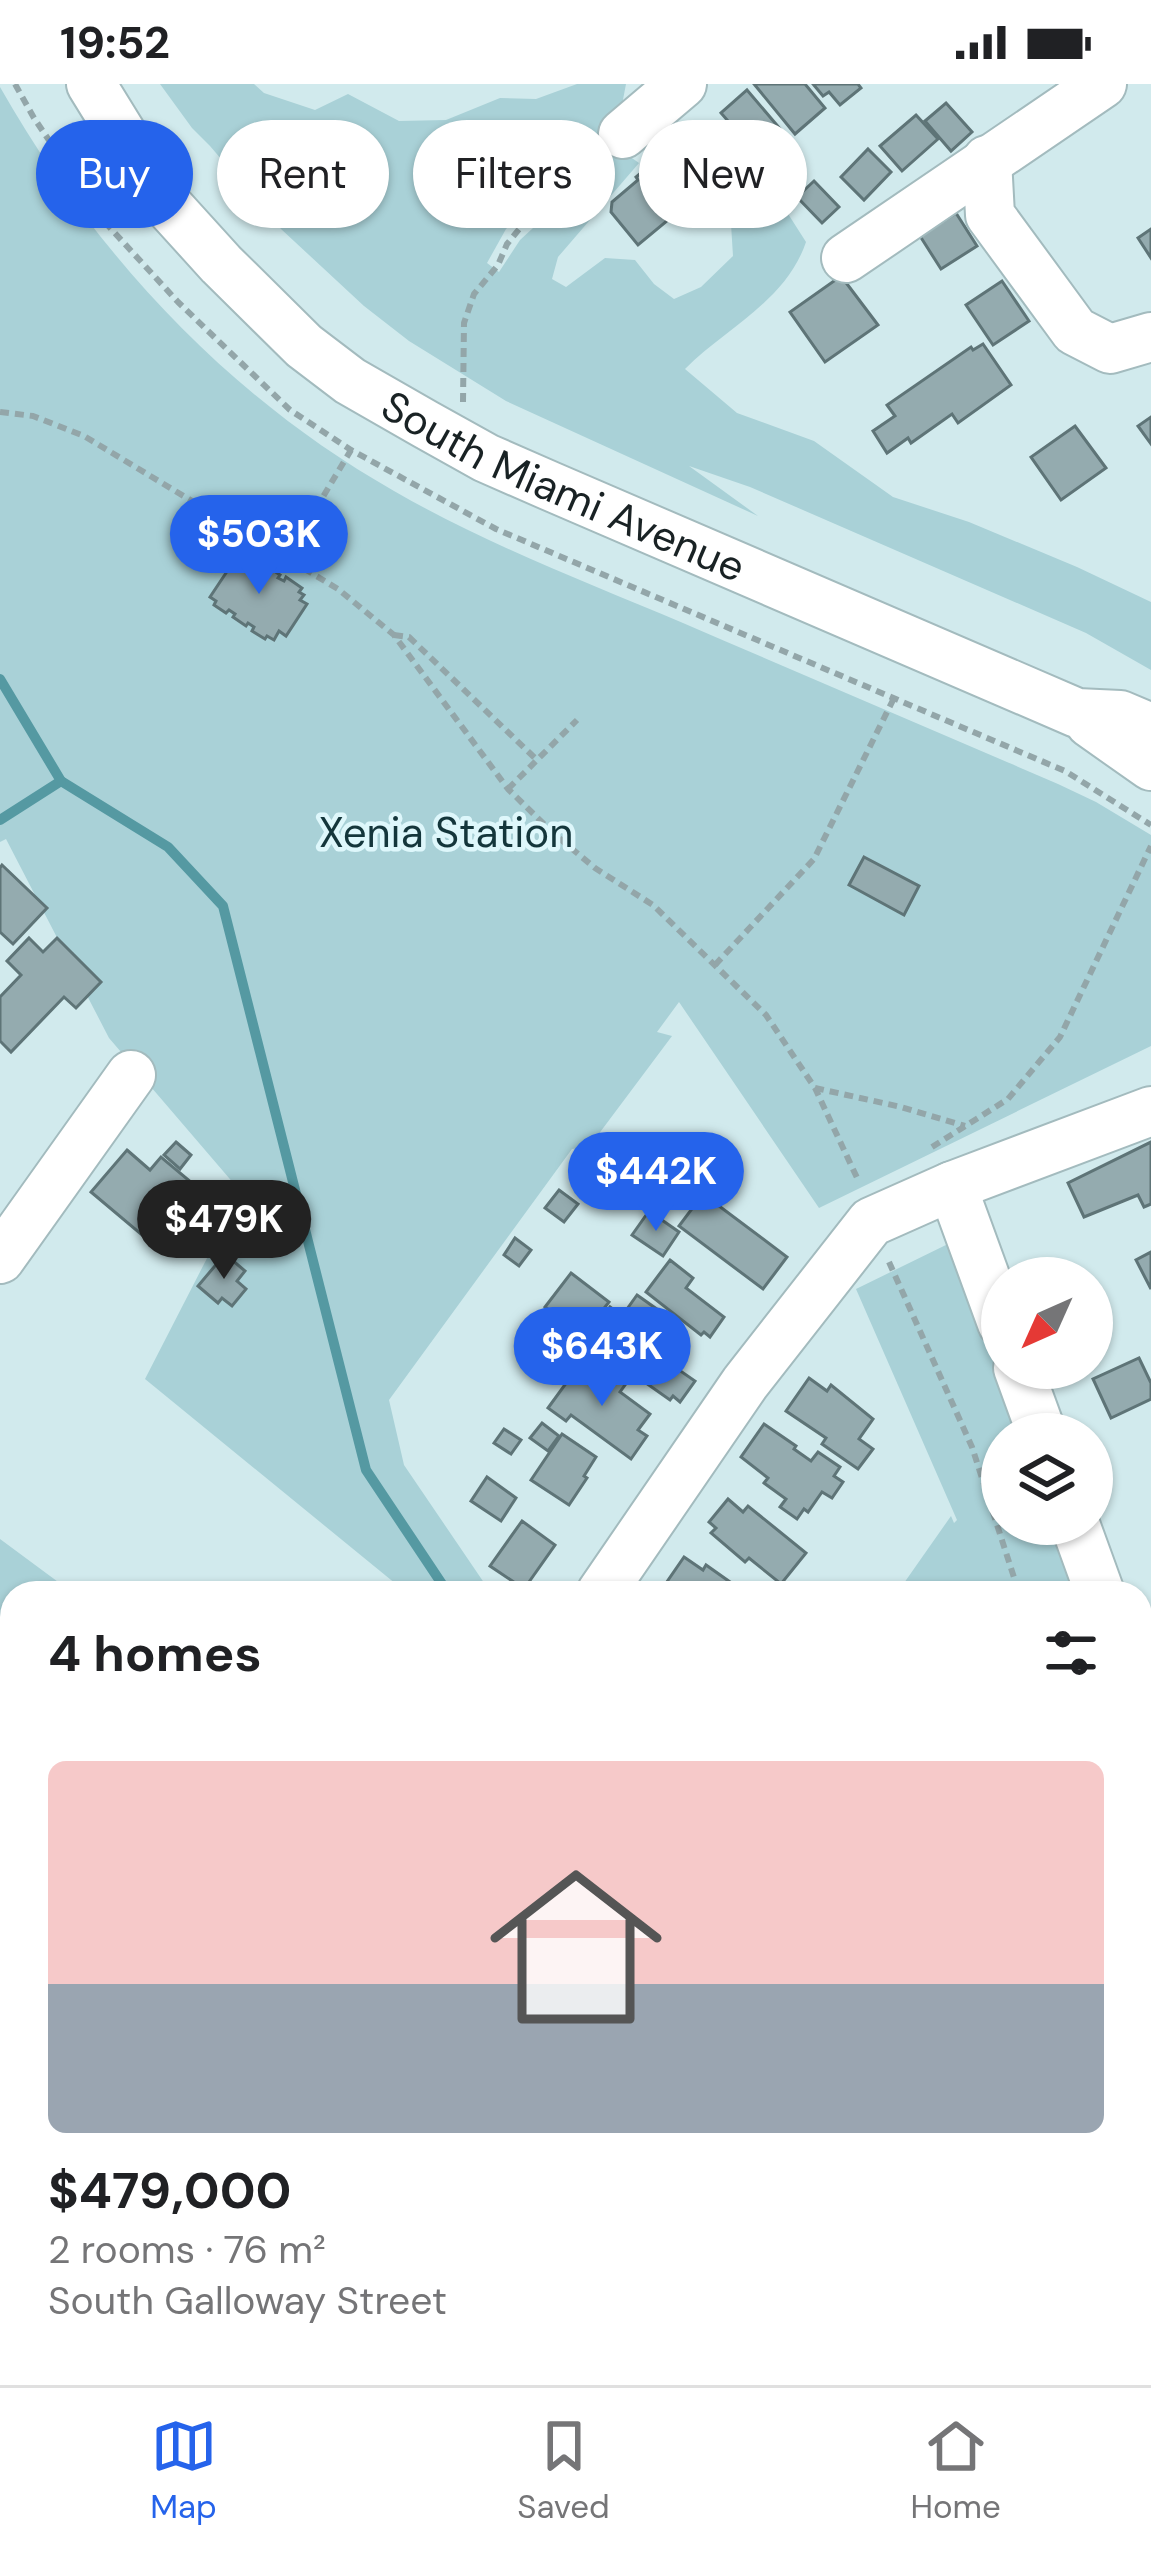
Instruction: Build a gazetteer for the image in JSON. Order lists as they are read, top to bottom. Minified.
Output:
{"streets":{"street":["South Miami Avenue"]},"parks":["Xenia Station"],"north":"bottom left","page":{"status":"19:52","chip":["Buy","Rent","Filters","New"],"price":["$503K","$442K","$479K","$643K"],"heading":"4 homes","list":[{"name":"$479,000","note":"2 rooms · 76 m² · South Galloway Street"}],"tabs":["Map","Saved","Home"]}}
